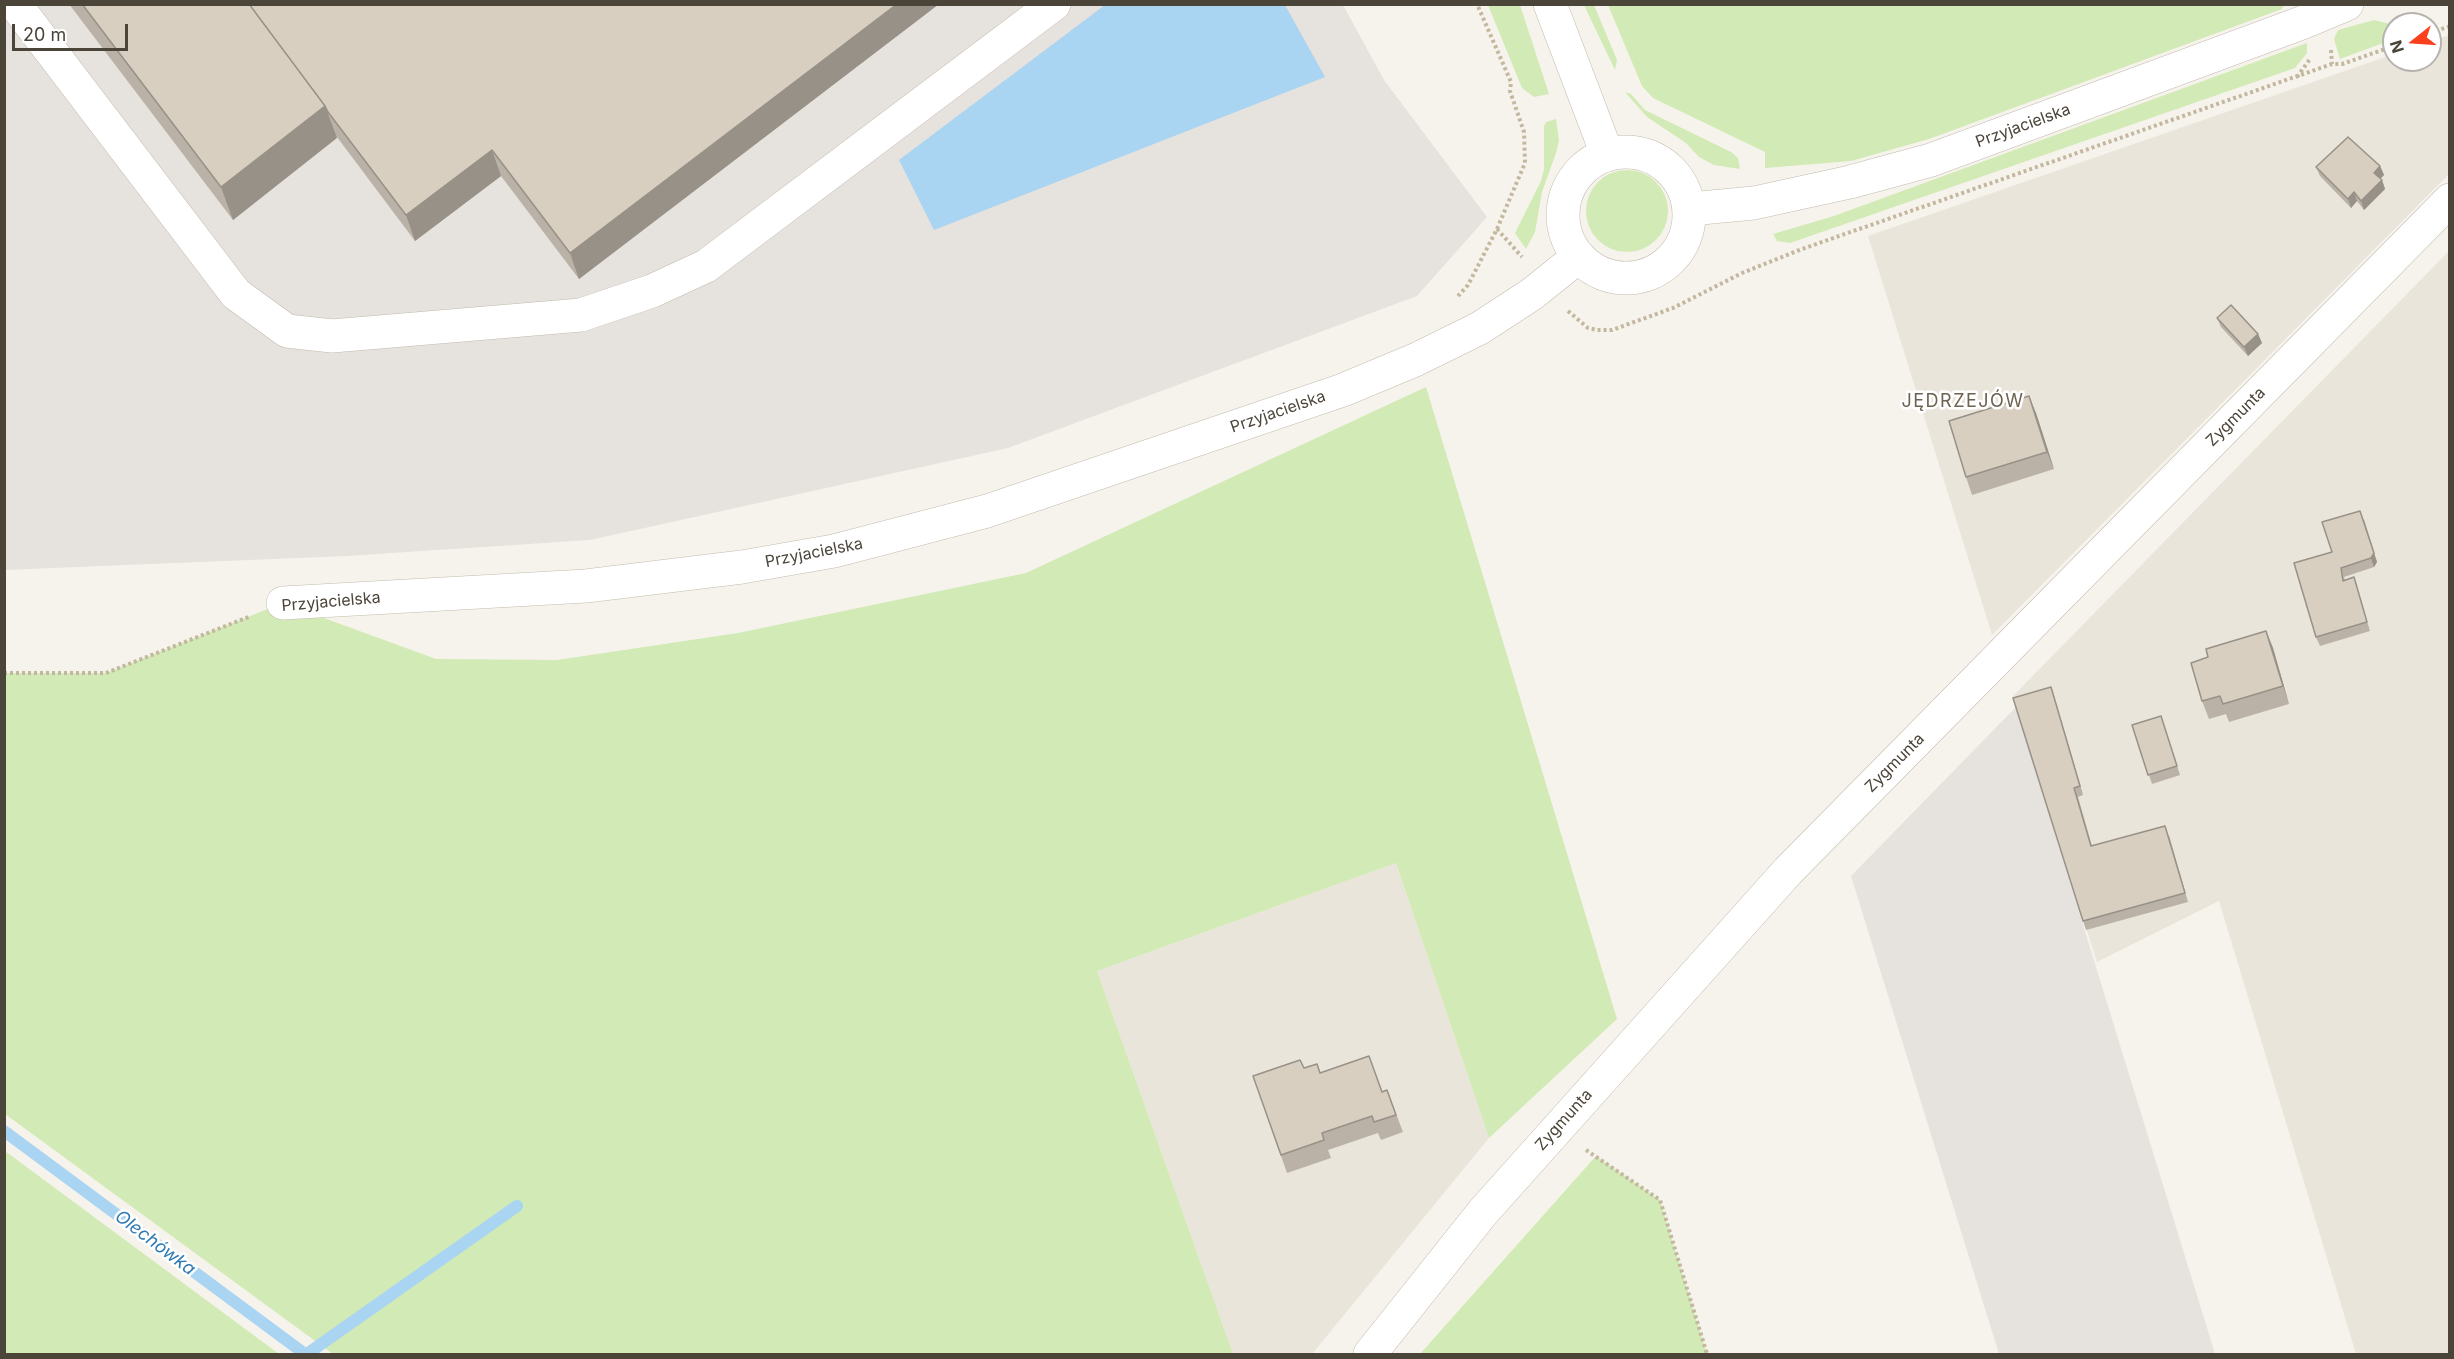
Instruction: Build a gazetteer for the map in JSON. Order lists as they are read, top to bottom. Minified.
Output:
{"streets":{"street":["Przyjacielska","Zygmunta"]},"districts":["JĘDRZEJÓW"],"water":["Olechówka"],"scale_bar":"20 m","north":"left"}
